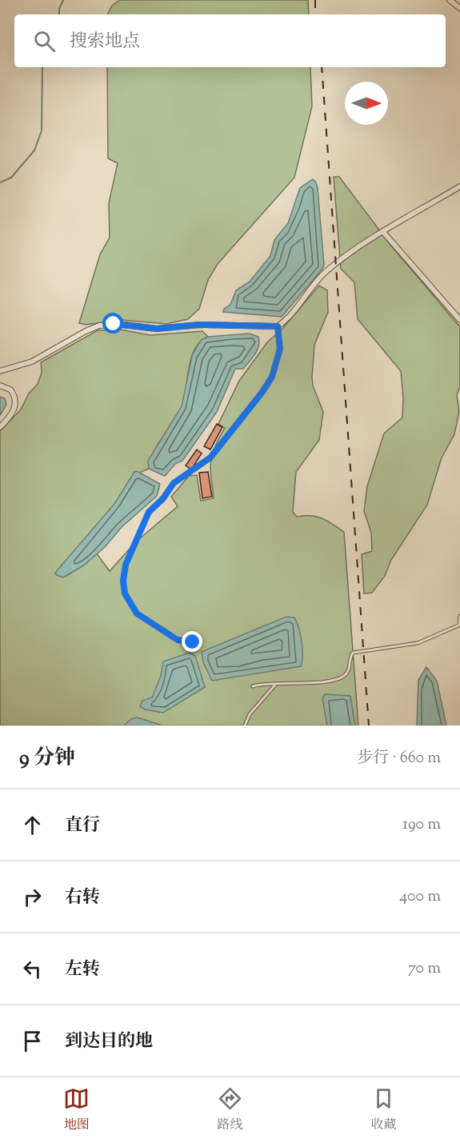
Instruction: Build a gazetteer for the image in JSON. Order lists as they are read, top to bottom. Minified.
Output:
{"north":"right","page":{"search":"搜索地点","heading":["9 分钟","步行 · 660 m"],"list":[["直行","190 m"],["右转","400 m"],["左转","70 m"],"到达目的地"],"nav":["地图","路线","收藏"]}}
